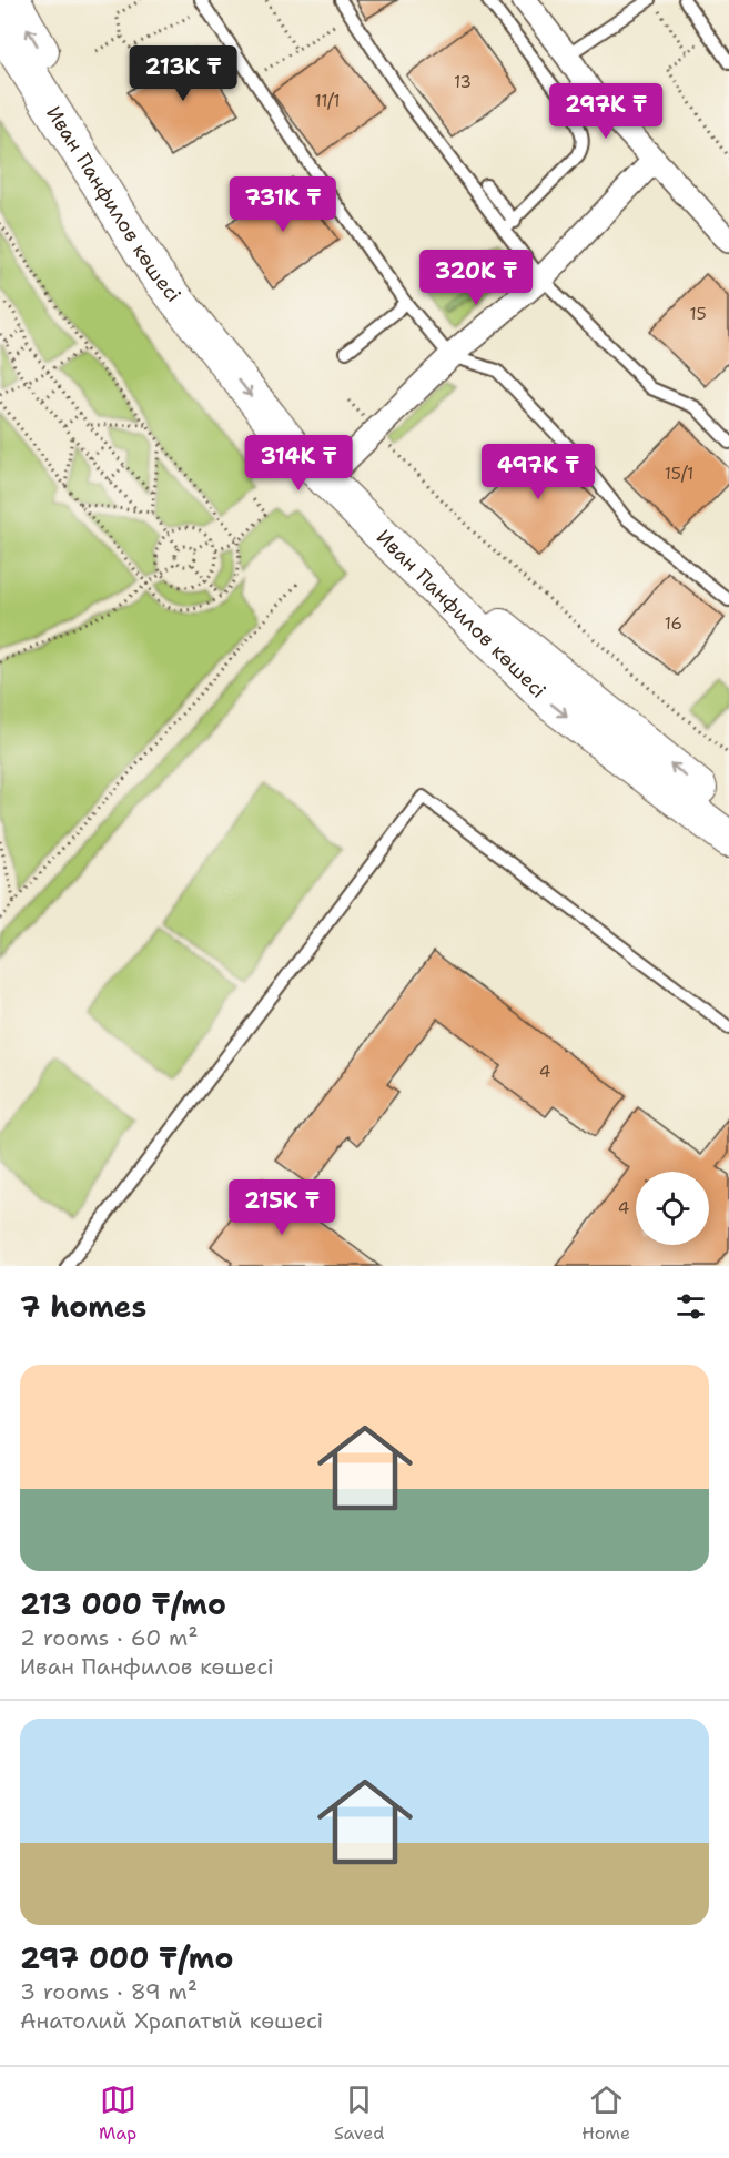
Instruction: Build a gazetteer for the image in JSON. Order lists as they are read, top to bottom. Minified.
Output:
{"streets":{"street":["Иван Панфилов көшесі"]},"house_numbers":["13","11/1","15","15/1","16","4","4"],"page":{"price":["213K ₸","297K ₸","731K ₸","320K ₸","314K ₸","497K ₸","215K ₸"],"heading":"7 homes","list":[{"name":"213 000 ₸/mo","note":"2 rooms · 60 m² · Иван Панфилов көшесі"},{"name":"297 000 ₸/mo","note":"3 rooms · 89 m² · Анатолий Храпатый көшесі"}],"tabs":["Map","Saved","Home"]}}
